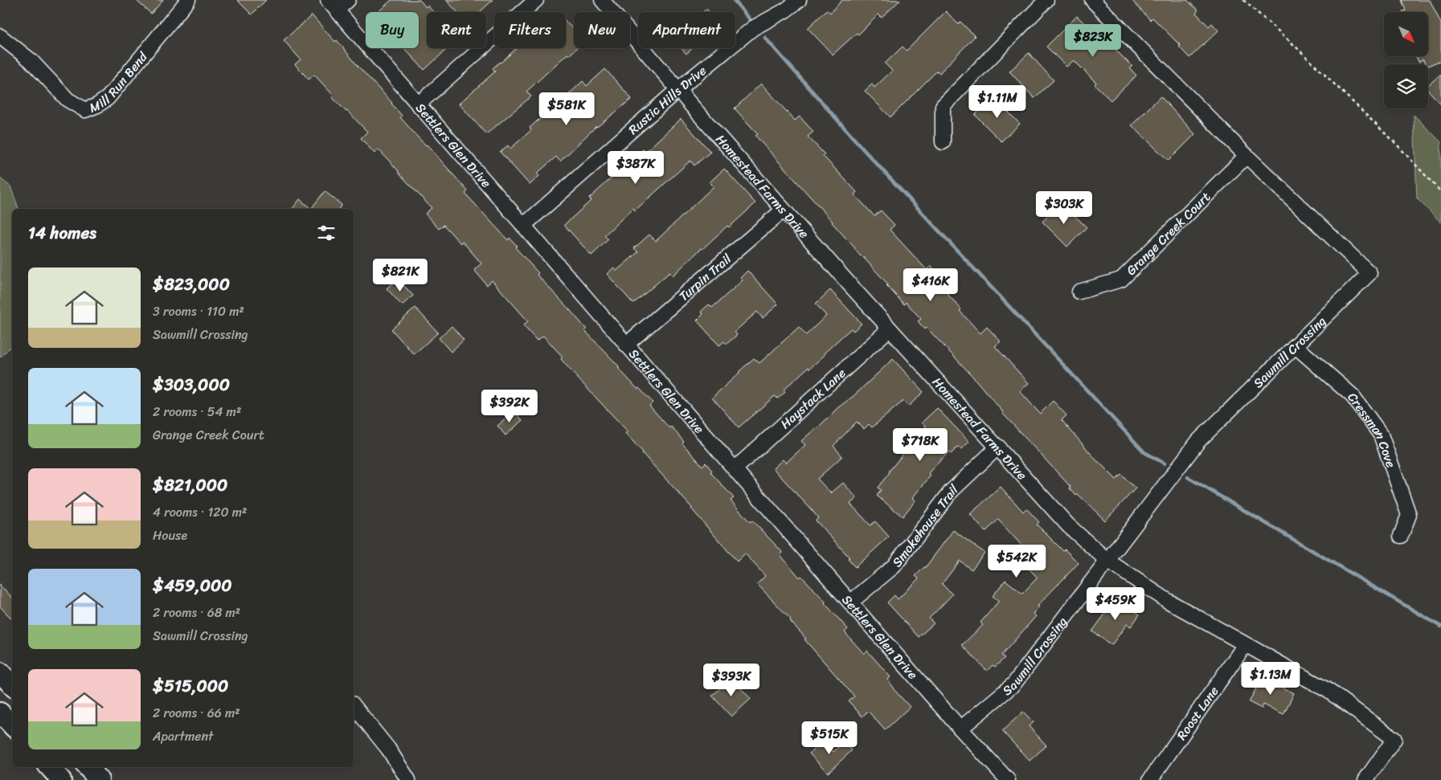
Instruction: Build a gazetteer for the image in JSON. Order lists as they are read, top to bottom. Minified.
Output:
{"streets":{"street":["Mill Run Bend","Rustic Hills Drive","Settlers Glen Drive","Homestead Farms Drive","Grange Creek Court","Turpin Trail","Sawmill Crossing","Haystack Lane","Cressman Cove","Smokehouse Trail","Roost Lane"]},"crossings":[["Rustic Hills Drive","Settlers Glen Drive"],["Rustic Hills Drive","Homestead Farms Drive"],["Settlers Glen Drive","Turpin Trail"],["Settlers Glen Drive","Sawmill Crossing"],["Settlers Glen Drive","Haystack Lane"],["Settlers Glen Drive","Smokehouse Trail"],["Homestead Farms Drive","Turpin Trail"],["Homestead Farms Drive","Sawmill Crossing"],["Homestead Farms Drive","Haystack Lane"],["Homestead Farms Drive","Smokehouse Trail"],["Homestead Farms Drive","Roost Lane"],["Grange Creek Court","Sawmill Crossing"],["Sawmill Crossing","Cressman Cove"]],"north":"bottom right","page":{"chip":["Buy","Rent","Filters","New","Apartment"],"price":["$823K","$1.11M","$581K","$387K","$303K","$821K","$416K","$392K","$718K","$542K","$459K","$1.13M","$393K","$515K"],"heading":"14 homes","list":[{"name":"$823,000","note":"3 rooms · 110 m² · Sawmill Crossing"},{"name":"$303,000","note":"2 rooms · 54 m² · Grange Creek Court"},{"name":"$821,000","note":"4 rooms · 120 m² · House"},{"name":"$459,000","note":"2 rooms · 68 m² · Sawmill Crossing"},{"name":"$515,000","note":"2 rooms · 66 m² · Apartment"}]}}
